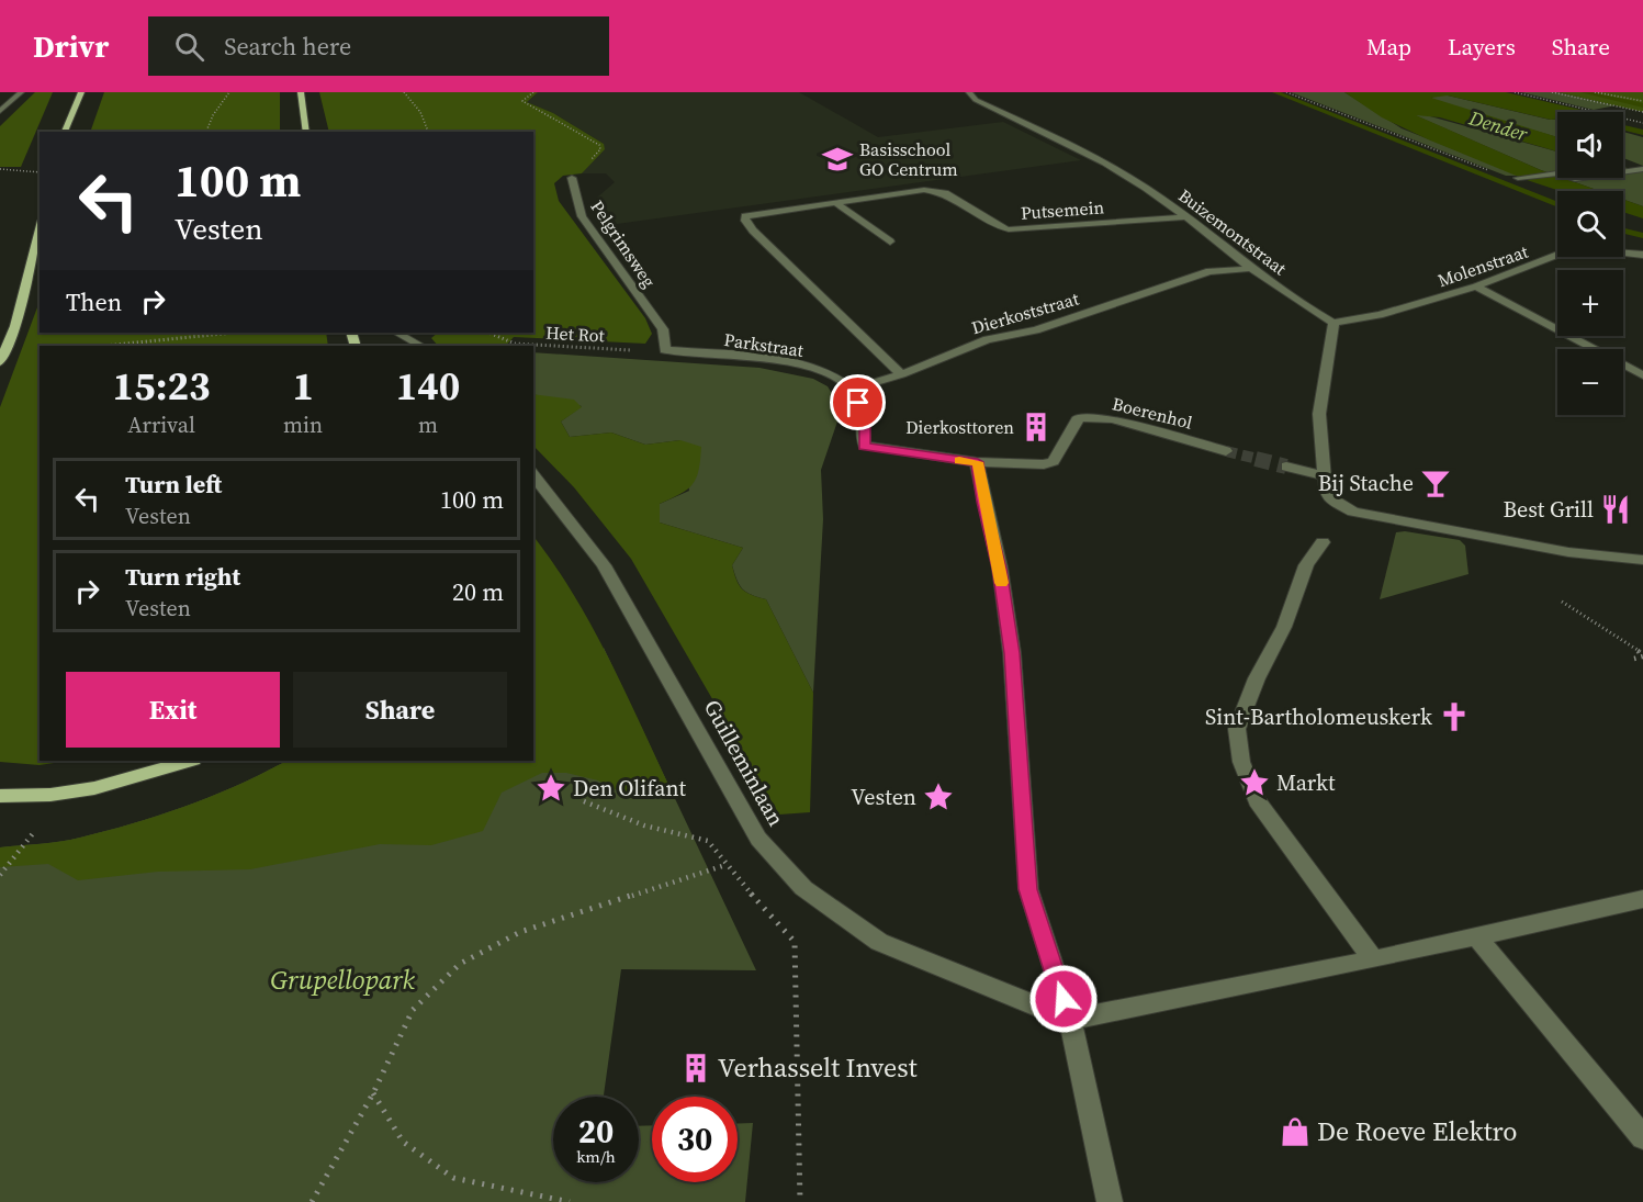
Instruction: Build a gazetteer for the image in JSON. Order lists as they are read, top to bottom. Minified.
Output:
{"streets":{"street":["Putsemein","Buizemontstraat","Pelgrimsweg","Molenstraat","Dierkoststraat","Parkstraat","Boerenhol","Guilleminlaan"],"path":["Het Rot"]},"crossings":[["Putsemein","Buizemontstraat"],["Putsemein","Dierkoststraat"],["Buizemontstraat","Molenstraat"],["Buizemontstraat","Dierkoststraat"],["Pelgrimsweg","Parkstraat"],["Dierkoststraat","Parkstraat"]],"water":["Dender"],"parks":["Grupellopark"],"places":{"school or university":["Basisschool GO Centrum"],"building":["Dierkosttoren","Verhasselt Invest"],"bar":["Bij Stache"],"restaurant":["Best Grill"],"church":["Sint-Bartholomeuskerk"],"place":["Markt","Den Olifant","Vesten"],"shop":["De Roeve Elektro"]},"page":{"header":"Drivr","search":"Search here","nav":["Map","Layers","Share"],"map_buttons":["+","−"],"turn":["100 m","Vesten"],"then":"Then","eta":["15:23","Arrival","1","min","140","m"],"list":[{"name":"Turn left","note":"Vesten","value":"100 m"},{"name":"Turn right","note":"Vesten","value":"20 m"}],"buttons":["Exit","Share"],"speed":"20 km/h","limit":"30"}}
